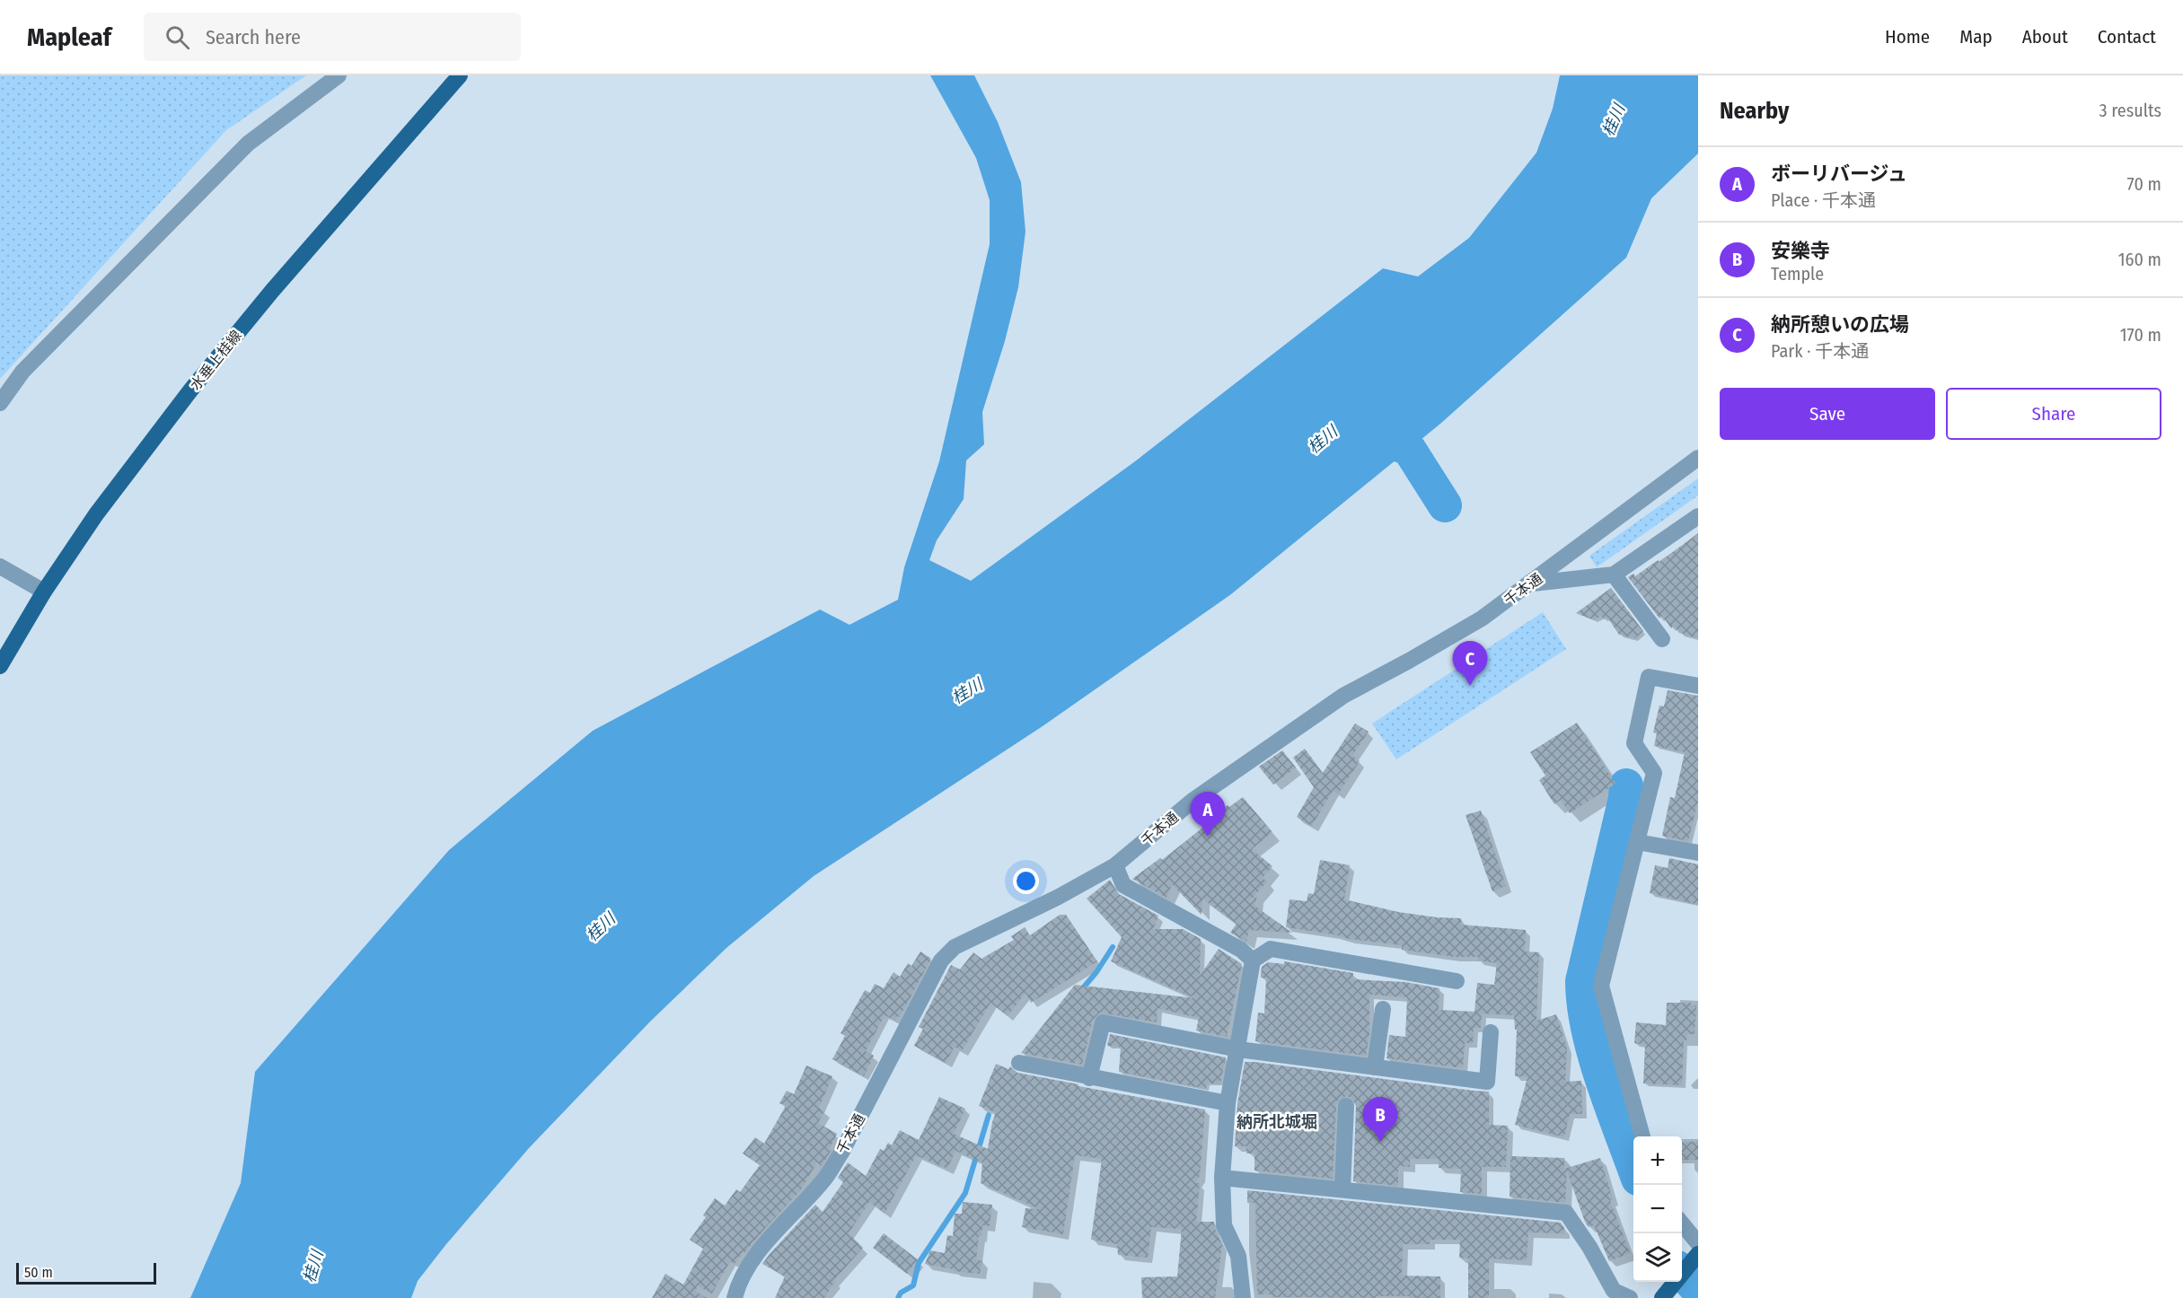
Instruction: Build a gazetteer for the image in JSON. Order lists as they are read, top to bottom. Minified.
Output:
{"streets":{"main road":["水垂上桂線"],"street":["千本通"]},"districts":["納所北城堀"],"water":["桂川"],"scale_bar":"50 m","page":{"header":"Mapleaf","search":"Search here","nav":["Home","Map","About","Contact"],"heading":["Nearby","3 results"],"list":[{"mark":"A","name":"ボーリバージュ","note":"Place · 千本通","value":"70 m"},{"mark":"B","name":"安樂寺","note":"Temple","value":"160 m"},{"mark":"C","name":"納所憩いの広場","note":"Park · 千本通","value":"170 m"}],"buttons":["Save","Share"],"pins":["C","A","B"],"map_buttons":["+","−"],"scale":"50 m"}}
